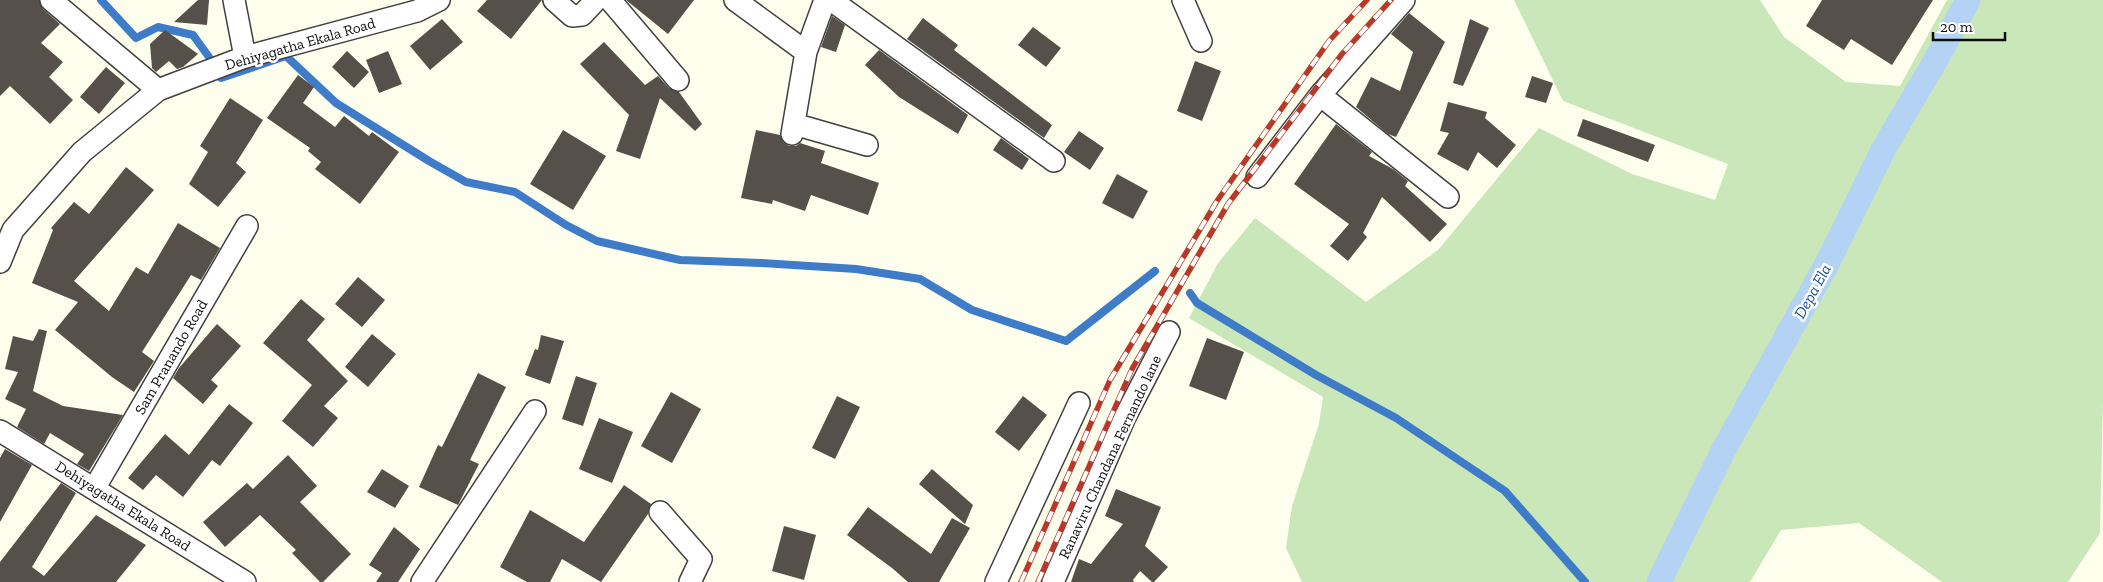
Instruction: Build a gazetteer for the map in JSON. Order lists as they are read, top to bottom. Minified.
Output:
{"streets":{"street":["Dehiyagatha Ekala Road","Sam Pranando Road","Ranaviru Chandana Fernando lane"]},"crossings":[["Dehiyagatha Ekala Road","Sam Pranando Road"]],"water":["Depa Ela"],"scale_bar":"20 m"}
